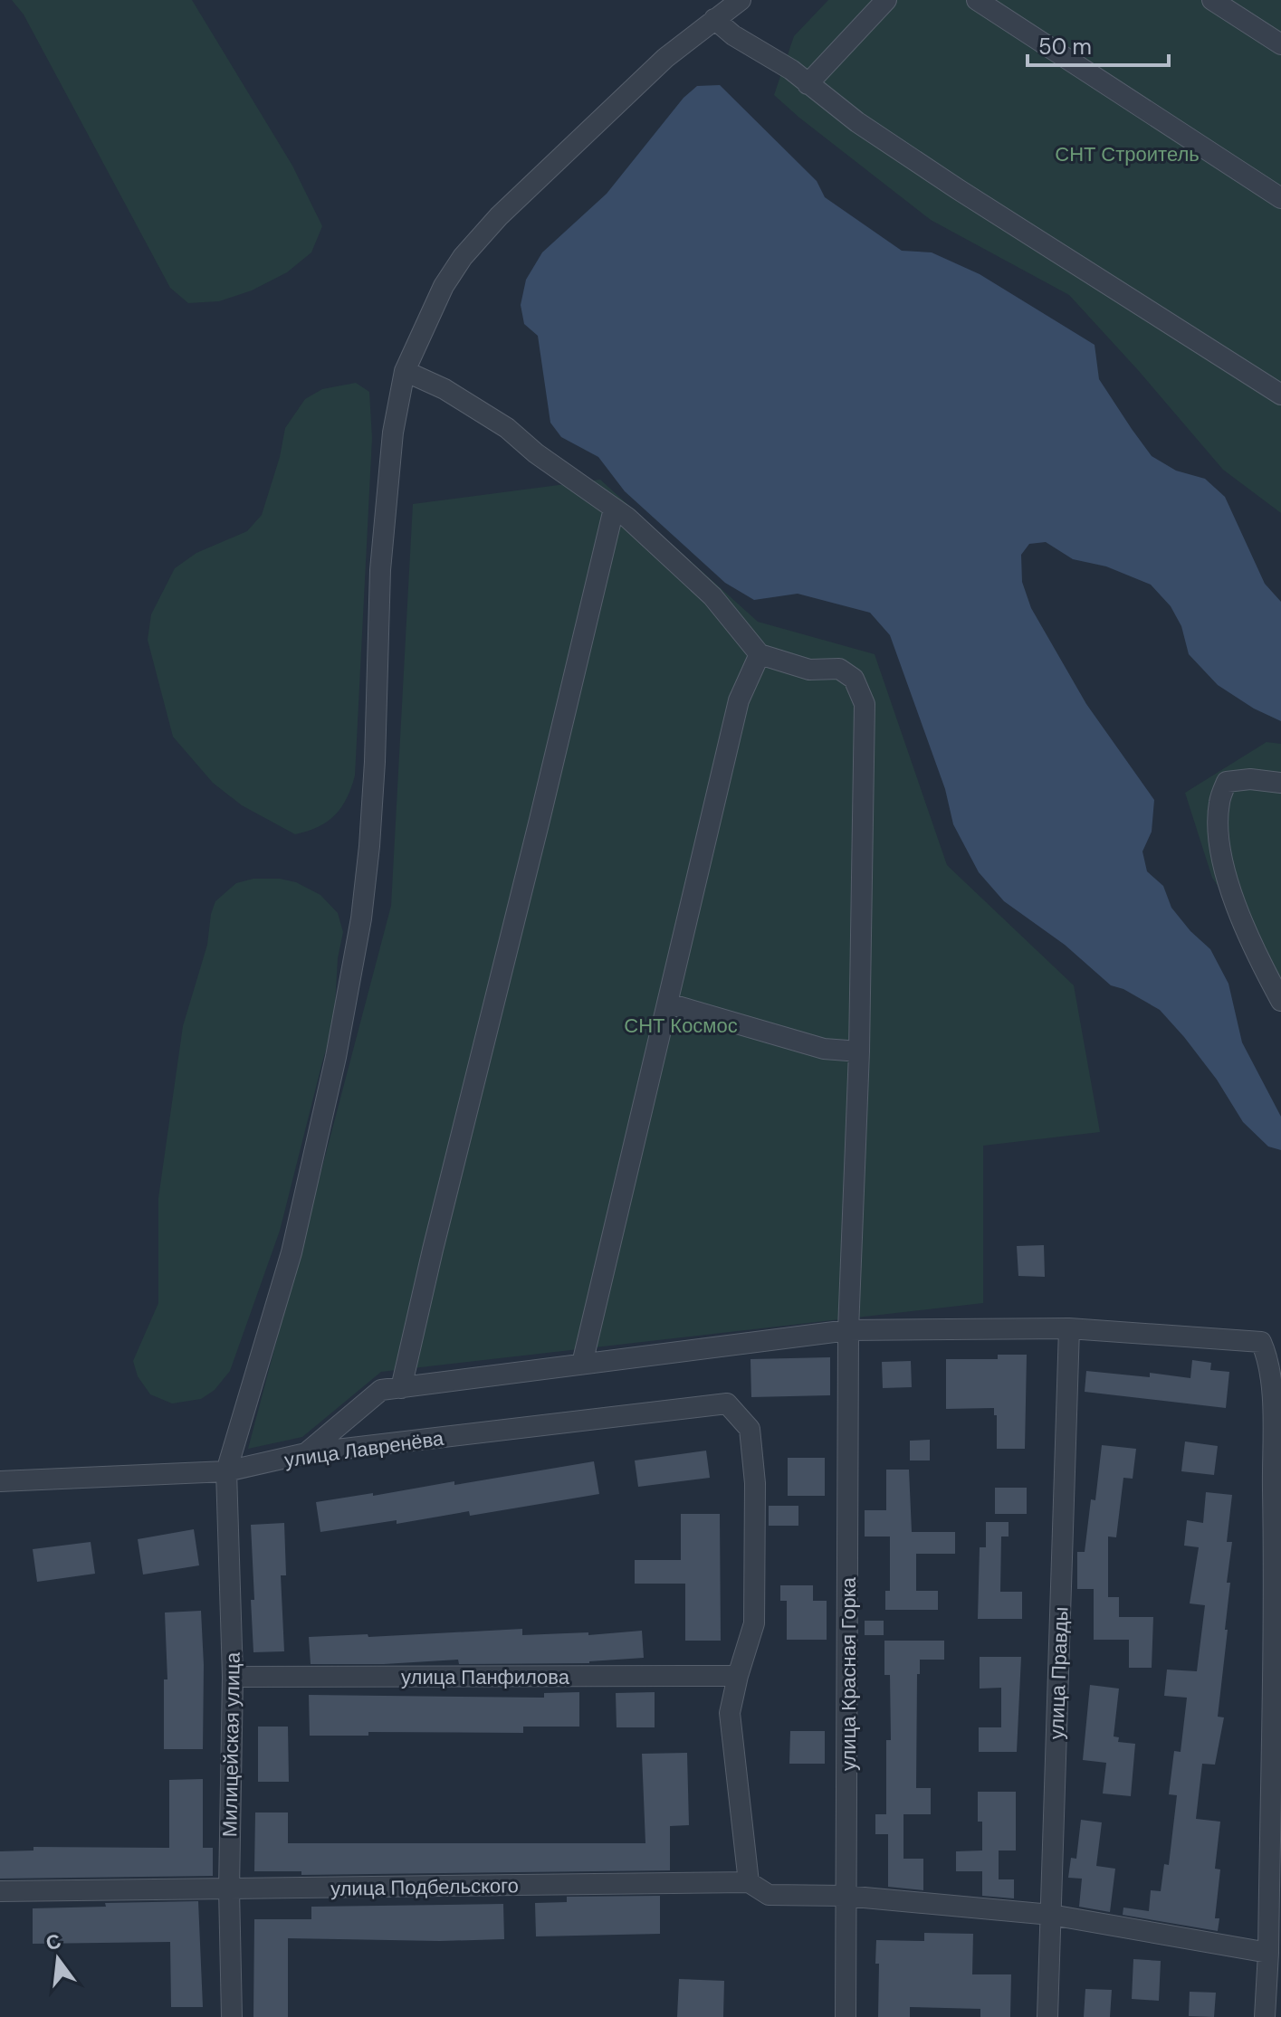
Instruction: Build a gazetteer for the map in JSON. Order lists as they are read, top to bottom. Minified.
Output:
{"streets":{"street":["улица Лавренёва","улица Правды","улица Красная Горка","улица Панфилова","Милицейская улица","улица Подбельского"]},"crossings":[["улица Лавренёва","улица Панфилова"],["улица Лавренёва","Милицейская улица"],["улица Правды","улица Подбельского"],["улица Красная Горка","улица Подбельского"],["улица Панфилова","Милицейская улица"],["Милицейская улица","улица Подбельского"]],"parks":["СНТ Строитель","СНТ Космос"],"scale_bar":"50 m","north":"top"}
